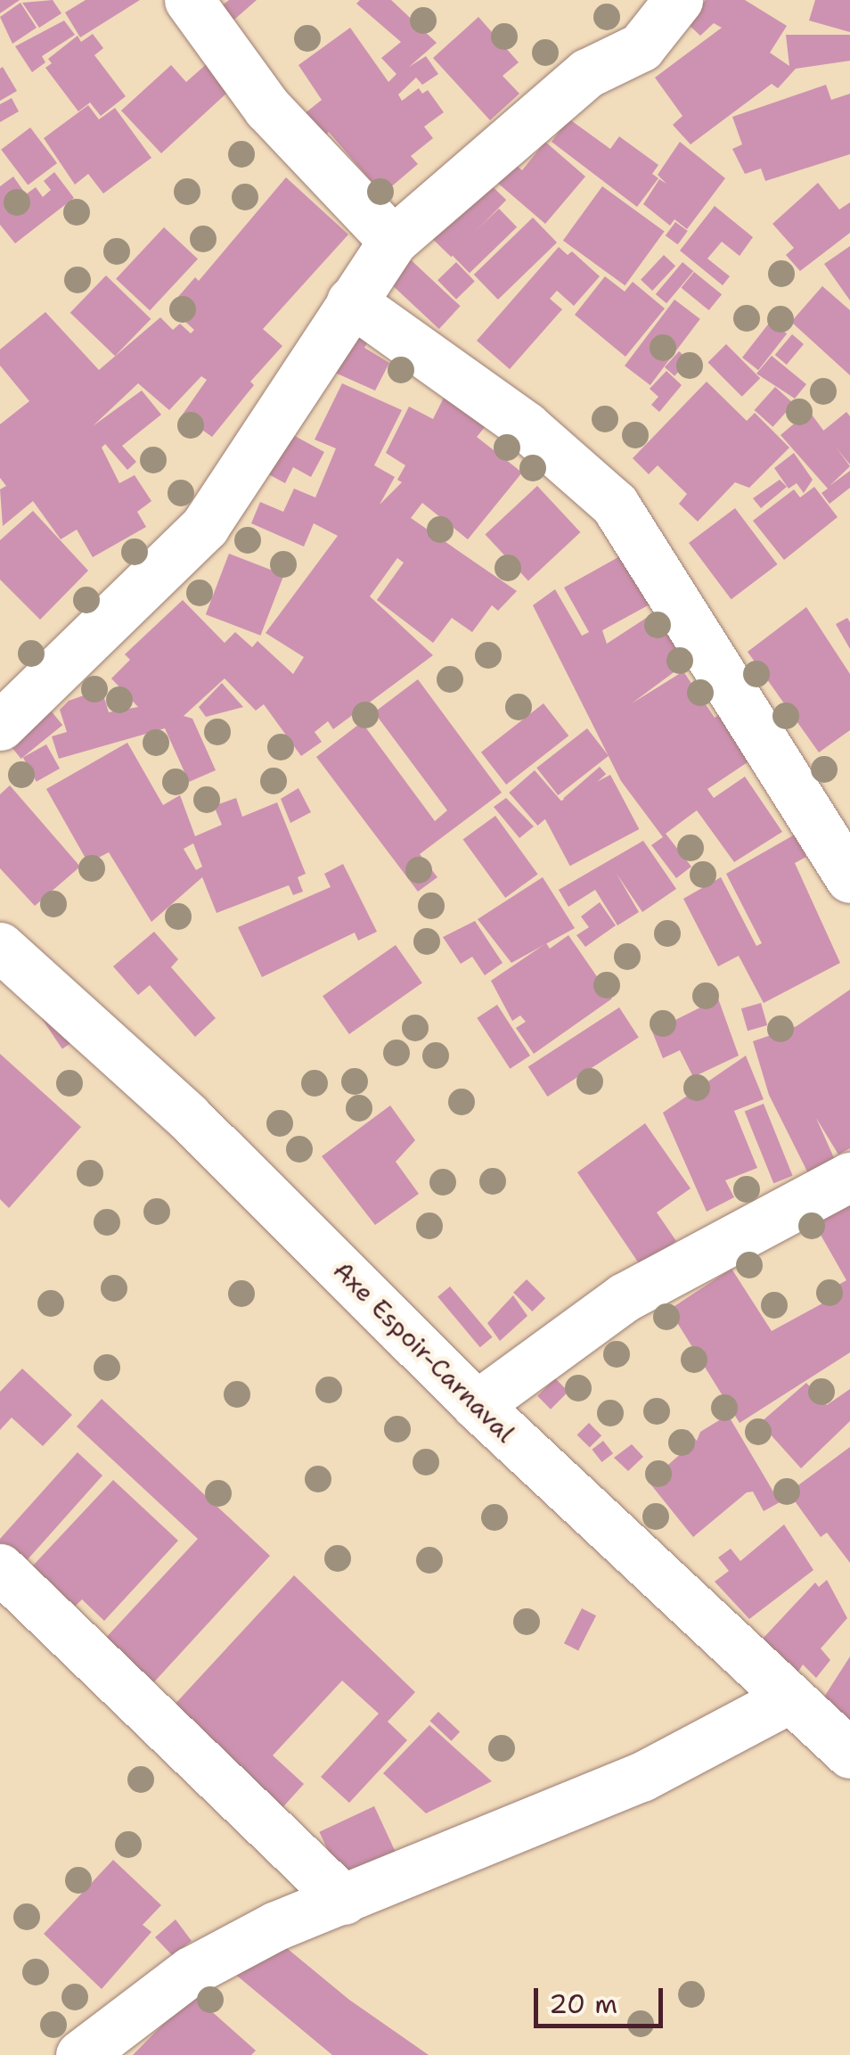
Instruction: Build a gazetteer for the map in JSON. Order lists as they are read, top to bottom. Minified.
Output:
{"streets":{"street":["Axe Espoir-Carnaval"]},"scale_bar":"20 m"}
